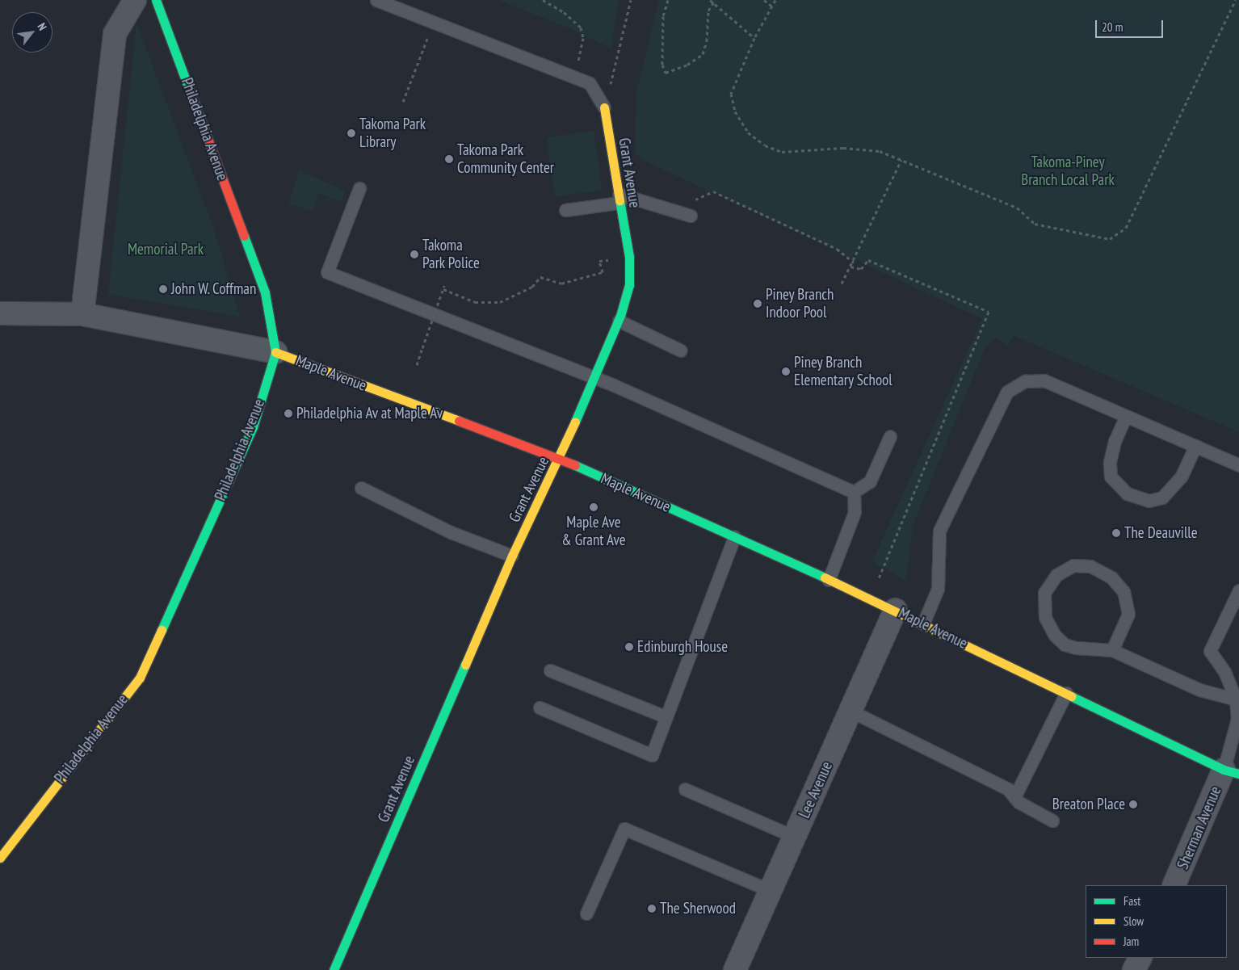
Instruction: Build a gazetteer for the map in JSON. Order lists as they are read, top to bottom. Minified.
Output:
{"streets":{"street":["Philadelphia Avenue","Grant Avenue","Maple Avenue","Lee Avenue","Sherman Avenue"]},"crossings":[["Philadelphia Avenue","Maple Avenue"],["Grant Avenue","Maple Avenue"],["Maple Avenue","Lee Avenue"],["Maple Avenue","Sherman Avenue"]],"parks":["Takoma-Piney Branch Local Park","Memorial Park"],"places":["Takoma Park Library","Takoma Park Community Center","Takoma Park Police","John W. Coffman","Piney Branch Indoor Pool","Piney Branch Elementary School","Philadelphia Av at Maple Av","Maple Ave & Grant Ave","The Deauville","Edinburgh House","Breaton Place","The Sherwood"],"legend":["Fast","Slow","Jam"],"scale_bar":"20 m","north":"top right"}
